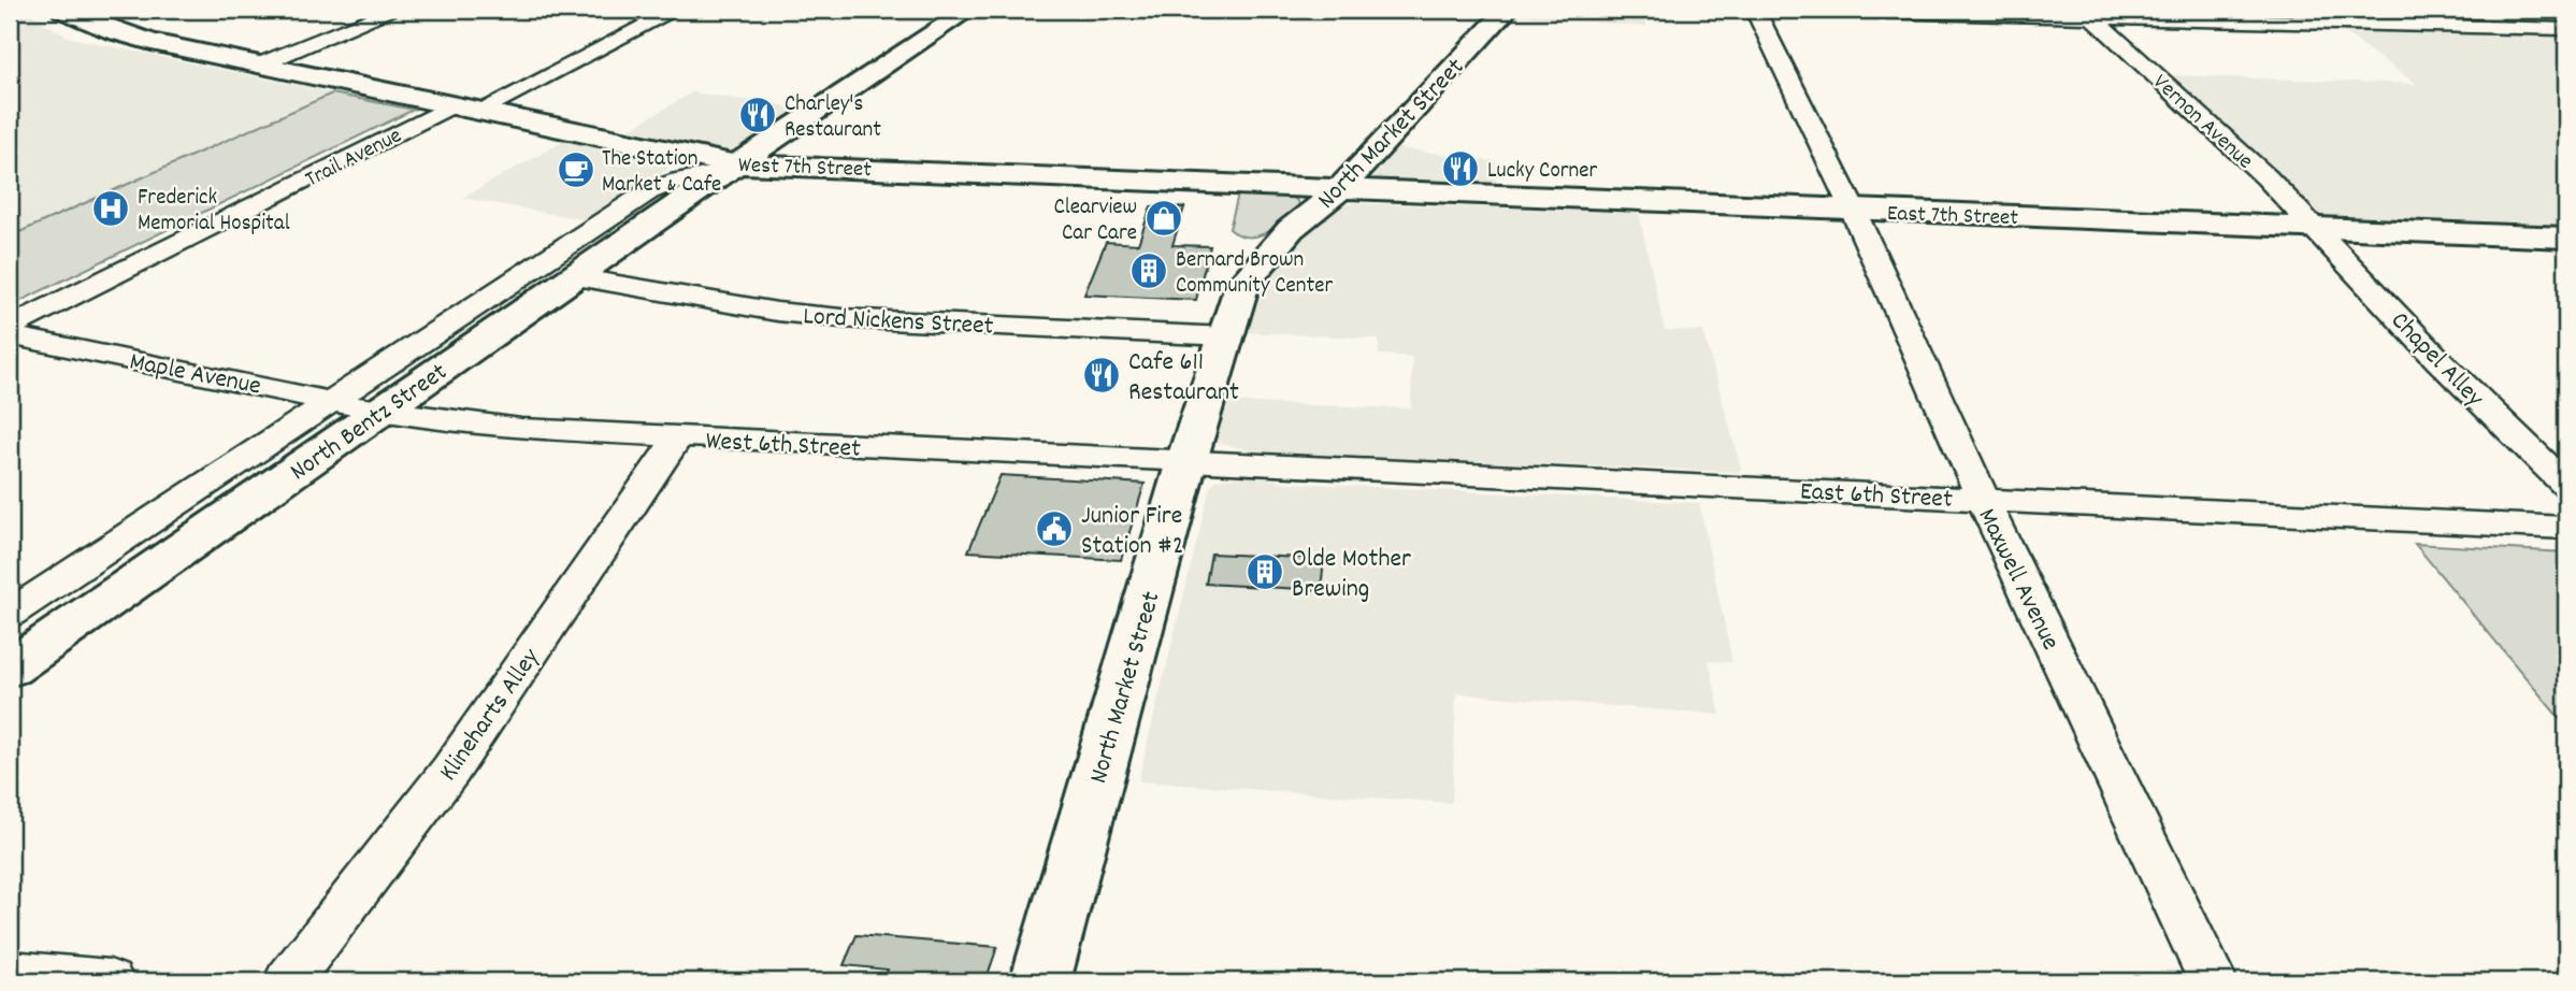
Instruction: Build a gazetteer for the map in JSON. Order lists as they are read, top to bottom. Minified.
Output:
{"streets":{"main road":["North Market Street","West 7th Street","East 7th Street","North Bentz Street"],"street":["Vernon Avenue","Trail Avenue","Lord Nickens Street","Chapel Alley","Maple Avenue","West 6th Street","East 6th Street","Maxwell Avenue","Klineharts Alley"]},"crossings":[["Vernon Avenue","East 7th Street"],["Vernon Avenue","Chapel Alley"],["North Market Street","West 7th Street"],["North Market Street","East 7th Street"],["North Market Street","Lord Nickens Street"],["North Market Street","West 6th Street"],["North Market Street","East 6th Street"],["Trail Avenue","West 7th Street"],["West 7th Street","East 7th Street"],["West 7th Street","North Bentz Street"],["East 7th Street","Chapel Alley"],["East 7th Street","Maxwell Avenue"],["Lord Nickens Street","North Bentz Street"],["Maple Avenue","North Bentz Street"],["Maple Avenue","West 6th Street"],["North Bentz Street","West 6th Street"],["West 6th Street","East 6th Street"],["West 6th Street","Klineharts Alley"],["East 6th Street","Maxwell Avenue"]],"places":{"restaurant":["Charley's Restaurant","Lucky Corner","Cafe 611 Restaurant"],"cafe":["The Station Market & Cafe"],"hospital":["Frederick Memorial Hospital"],"shop":["Clearview Car Care"],"building":["Bernard Brown Community Center","Olde Mother Brewing"],"public building":["Junior Fire Station #2"]}}
